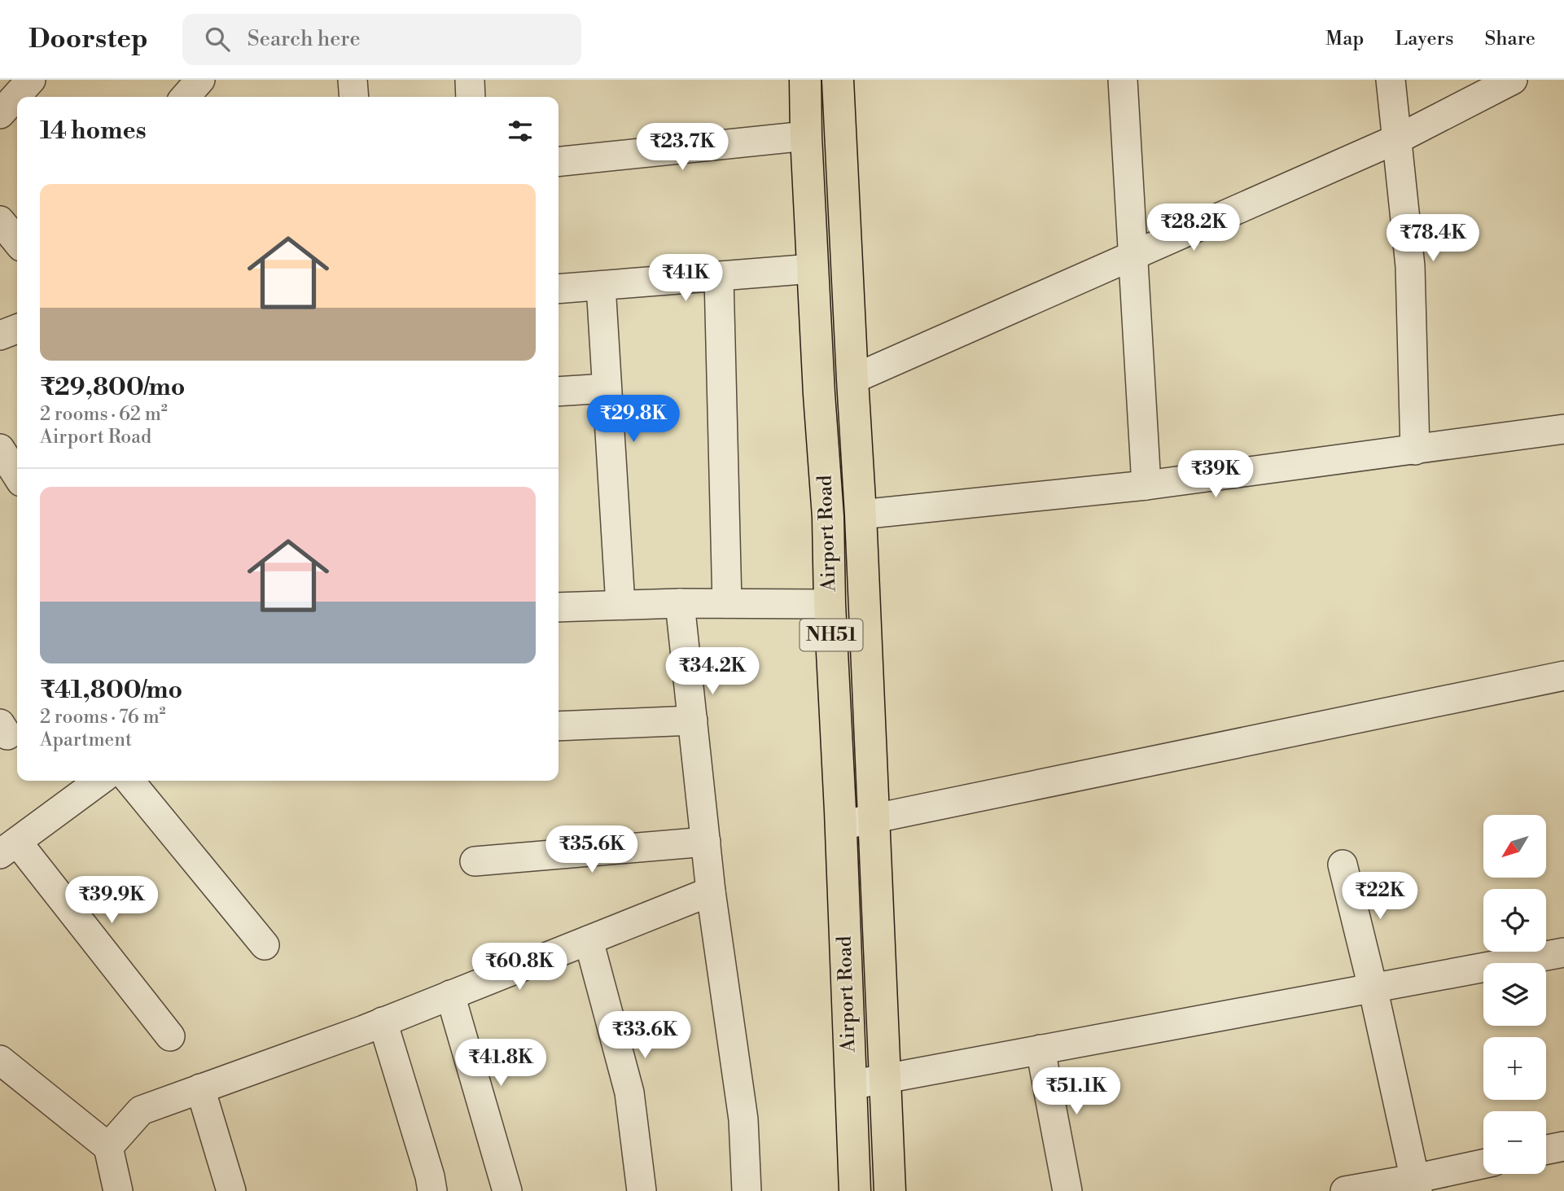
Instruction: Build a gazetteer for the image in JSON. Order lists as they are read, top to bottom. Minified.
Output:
{"streets":{"highway":["Airport Road","NH51"]},"north":"bottom left","page":{"header":"Doorstep","search":"Search here","nav":["Map","Layers","Share"],"heading":"14 homes","price":["₹23.7K","₹28.2K","₹78.4K","₹41K","₹29.8K","₹39K","₹34.2K","₹35.6K","₹22K","₹39.9K","₹60.8K","₹33.6K","₹41.8K","₹51.1K"],"list":[{"name":"₹29,800/mo","note":"2 rooms · 62 m² · Airport Road"},{"name":"₹41,800/mo","note":"2 rooms · 76 m² · Apartment"}],"map_buttons":["+","−"]}}
